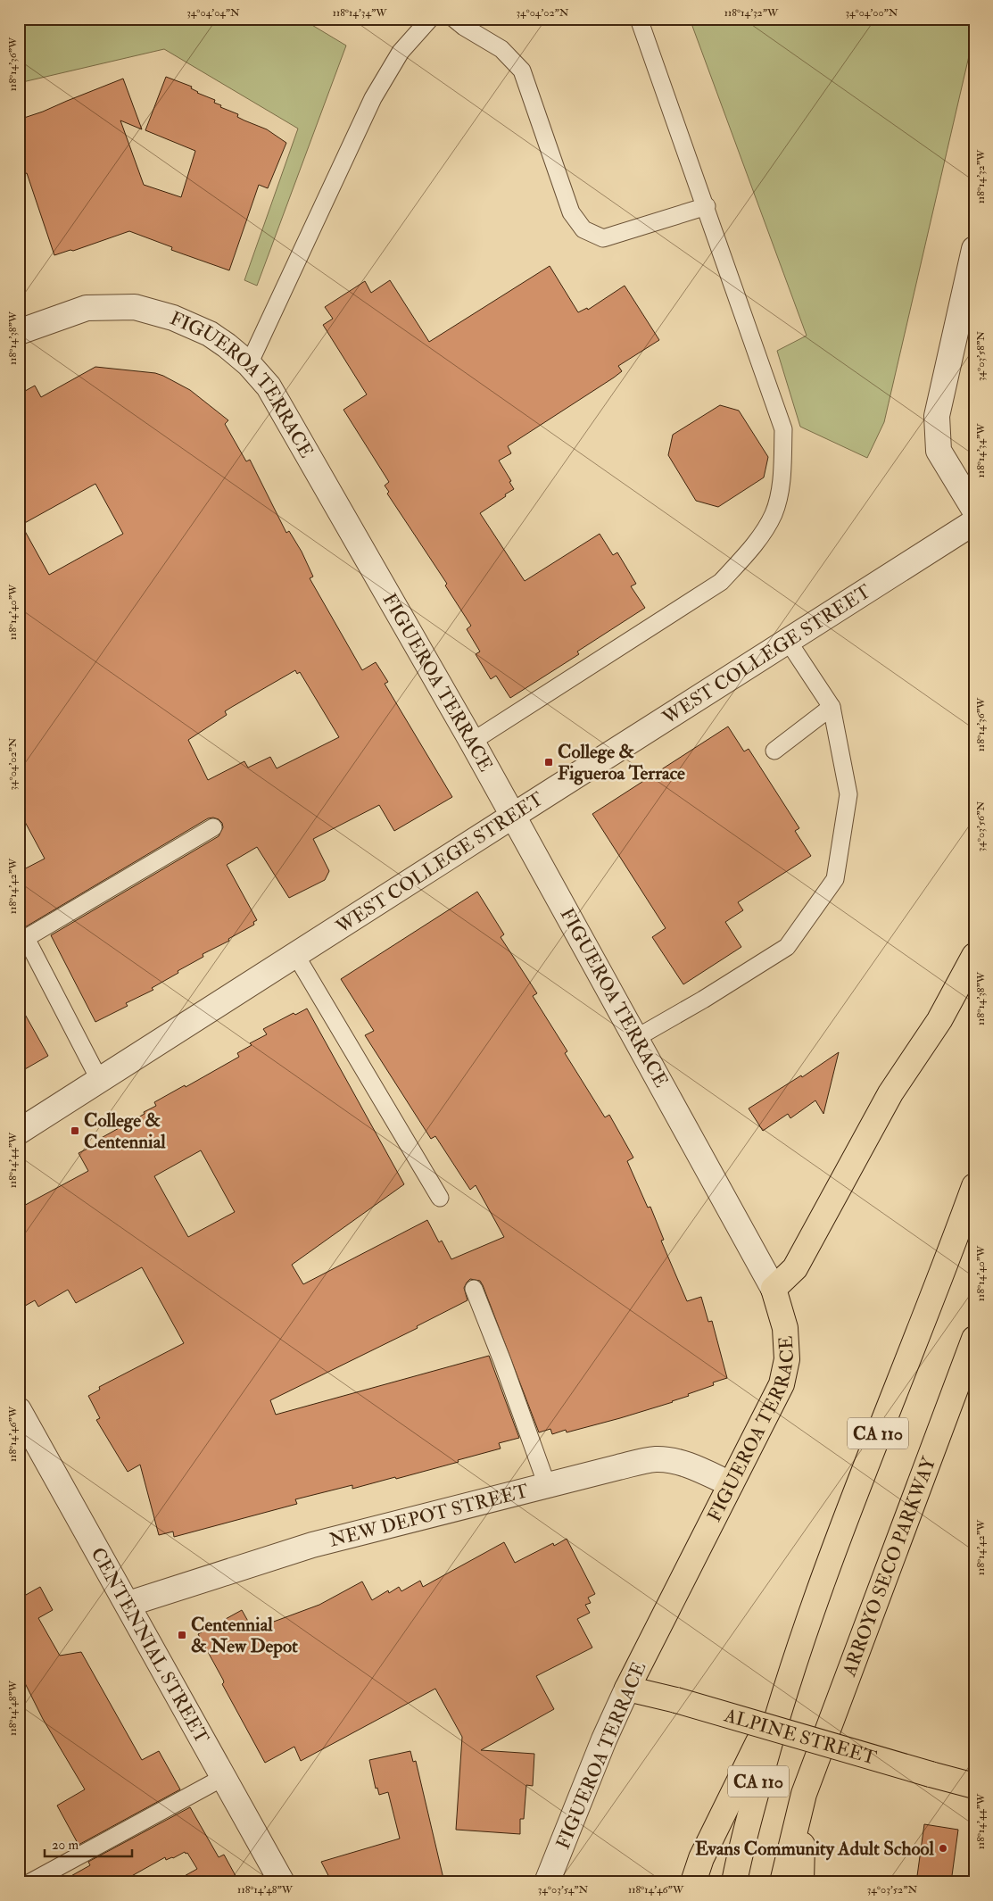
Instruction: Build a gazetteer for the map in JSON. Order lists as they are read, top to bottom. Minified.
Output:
{"streets":{"main road":["FIGUEROA TERRACE","CA 110","ARROYO SECO PARKWAY","ALPINE STREET"],"street":["WEST COLLEGE STREET","NEW DEPOT STREET","CENTENNIAL STREET"]},"crossings":[["FIGUEROA TERRACE","WEST COLLEGE STREET"],["FIGUEROA TERRACE","NEW DEPOT STREET"],["FIGUEROA TERRACE","ALPINE STREET"],["CA 110","ARROYO SECO PARKWAY"],["NEW DEPOT STREET","CENTENNIAL STREET"]],"places":{"transit":["College & Figueroa Terrace","College & Centennial","Centennial & New Depot"],"other":["Evans Community Adult School"]},"scale_bar":"20 m","coordinates":["34°04'04\"N","118°14'34\"W","34°04'02\"N","118°14'32\"W","34°04'00\"N","118°14'36\"W","118°14'38\"W","34°03'58\"N","118°14'40\"W","34°03'56\"N","118°14'42\"W","118°14'44\"W","118°14'46\"W","118°14'48\"W","34°03'54\"N","34°03'52\"N"]}
